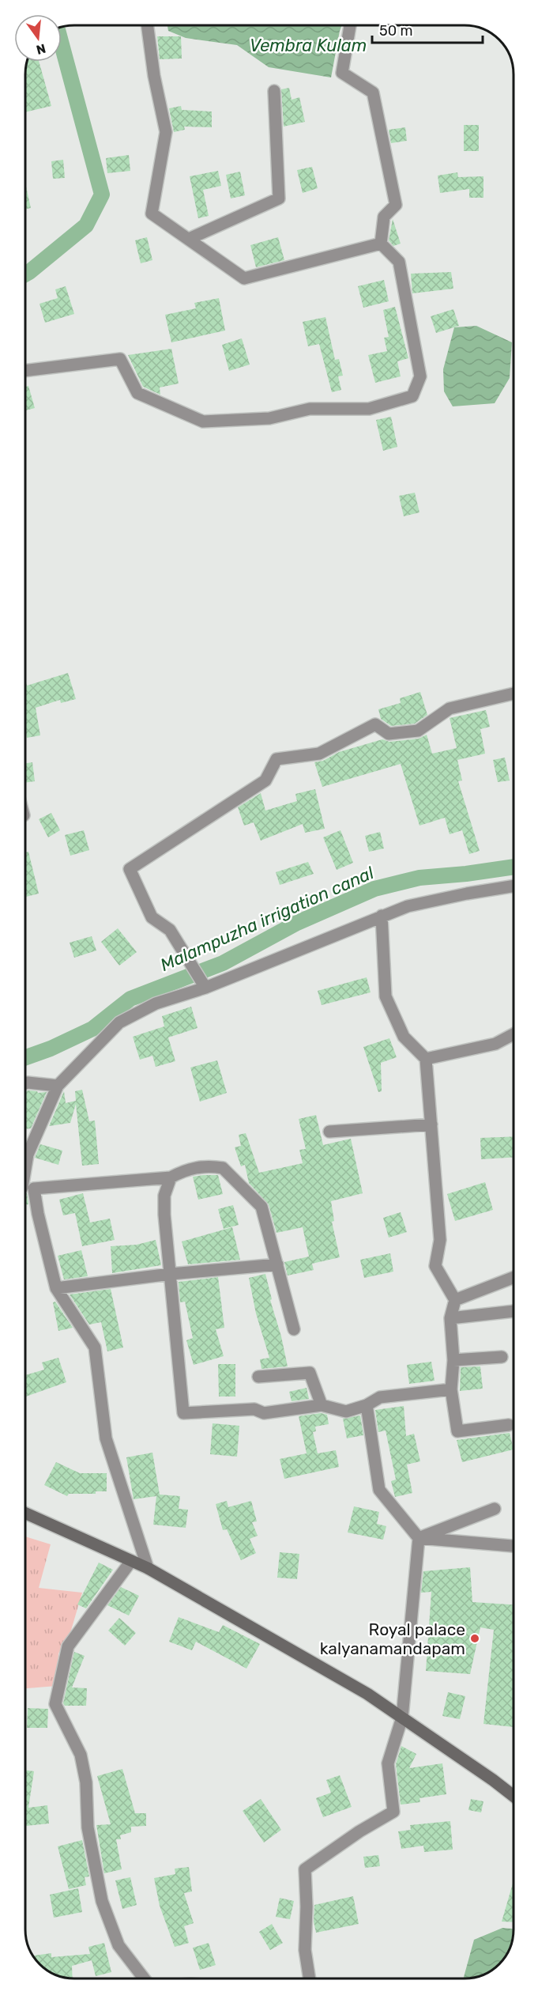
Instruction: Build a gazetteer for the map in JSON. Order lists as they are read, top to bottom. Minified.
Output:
{"water":["Vembra Kulam","Malampuzha irrigation canal"],"places":["Royal palace kalyanamandapam"],"scale_bar":"50 m","north":"bottom"}
